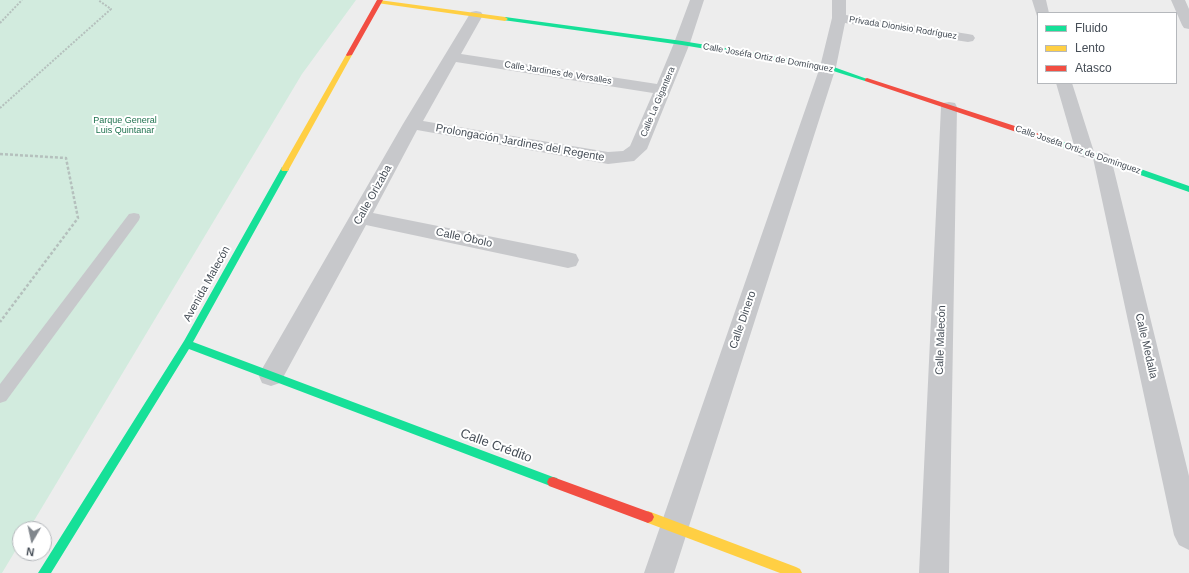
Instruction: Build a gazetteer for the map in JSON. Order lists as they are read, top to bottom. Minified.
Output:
{"streets":{"street":["Privada Dionisio Rodríguez","Calle Joséfa Ortiz de Domínguez","Calle Jardines de Versalles","Calle La Gigantera","Prolongación Jardines del Regente","Calle Orizaba","Calle Óbolo","Avenida Malecón","Calle Dinero","Calle Malecón","Calle Medalla","Calle Crédito"]},"crossings":[["Privada Dionisio Rodríguez","Calle Dinero"],["Calle Joséfa Ortiz de Domínguez","Calle La Gigantera"],["Calle Joséfa Ortiz de Domínguez","Calle Orizaba"],["Calle Joséfa Ortiz de Domínguez","Avenida Malecón"],["Calle Joséfa Ortiz de Domínguez","Calle Dinero"],["Calle Joséfa Ortiz de Domínguez","Calle Malecón"],["Calle Joséfa Ortiz de Domínguez","Calle Medalla"],["Calle Jardines de Versalles","Calle La Gigantera"],["Calle Jardines de Versalles","Calle Orizaba"],["Calle La Gigantera","Prolongación Jardines del Regente"],["Prolongación Jardines del Regente","Calle Orizaba"],["Calle Orizaba","Calle Óbolo"],["Calle Orizaba","Calle Crédito"],["Avenida Malecón","Calle Crédito"],["Calle Dinero","Calle Crédito"]],"parks":["Parque General Luis Quintanar"],"legend":["Fluido","Lento","Atasco"],"north":"bottom"}
